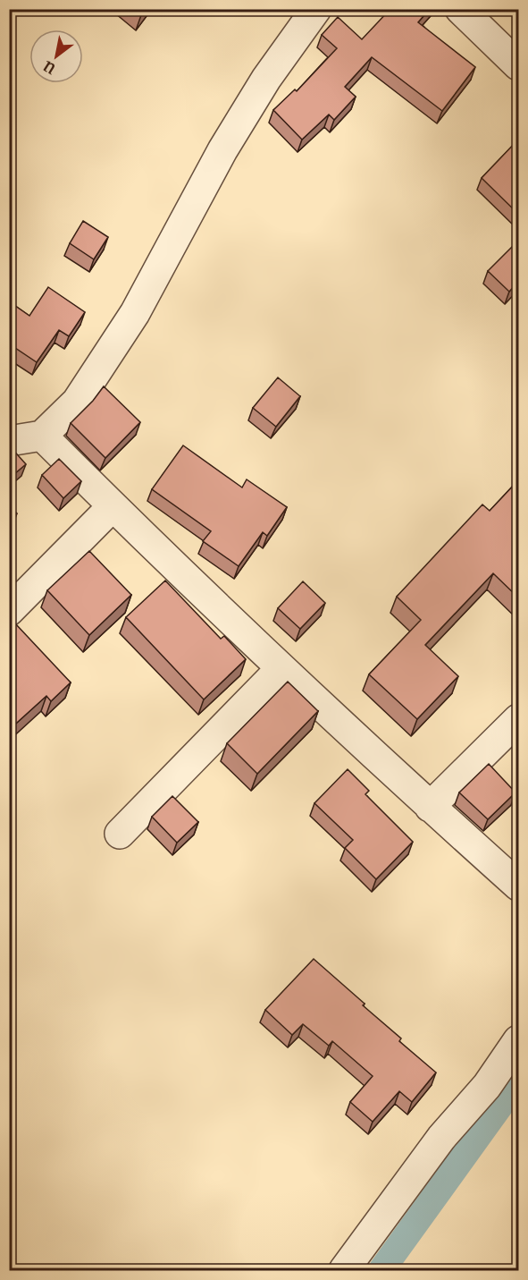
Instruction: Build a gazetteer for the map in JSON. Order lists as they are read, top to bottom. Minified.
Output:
{"north":"bottom left"}
